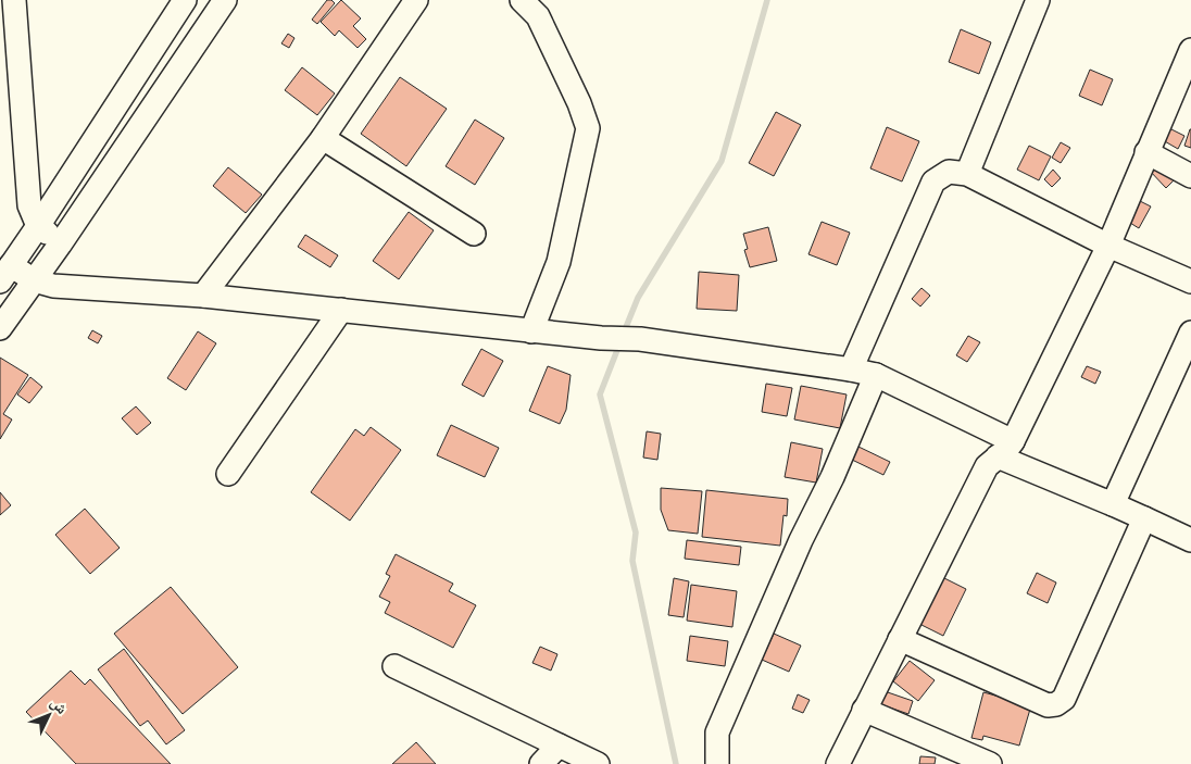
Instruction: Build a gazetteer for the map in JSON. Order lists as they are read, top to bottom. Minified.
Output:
{"north":"top right"}
